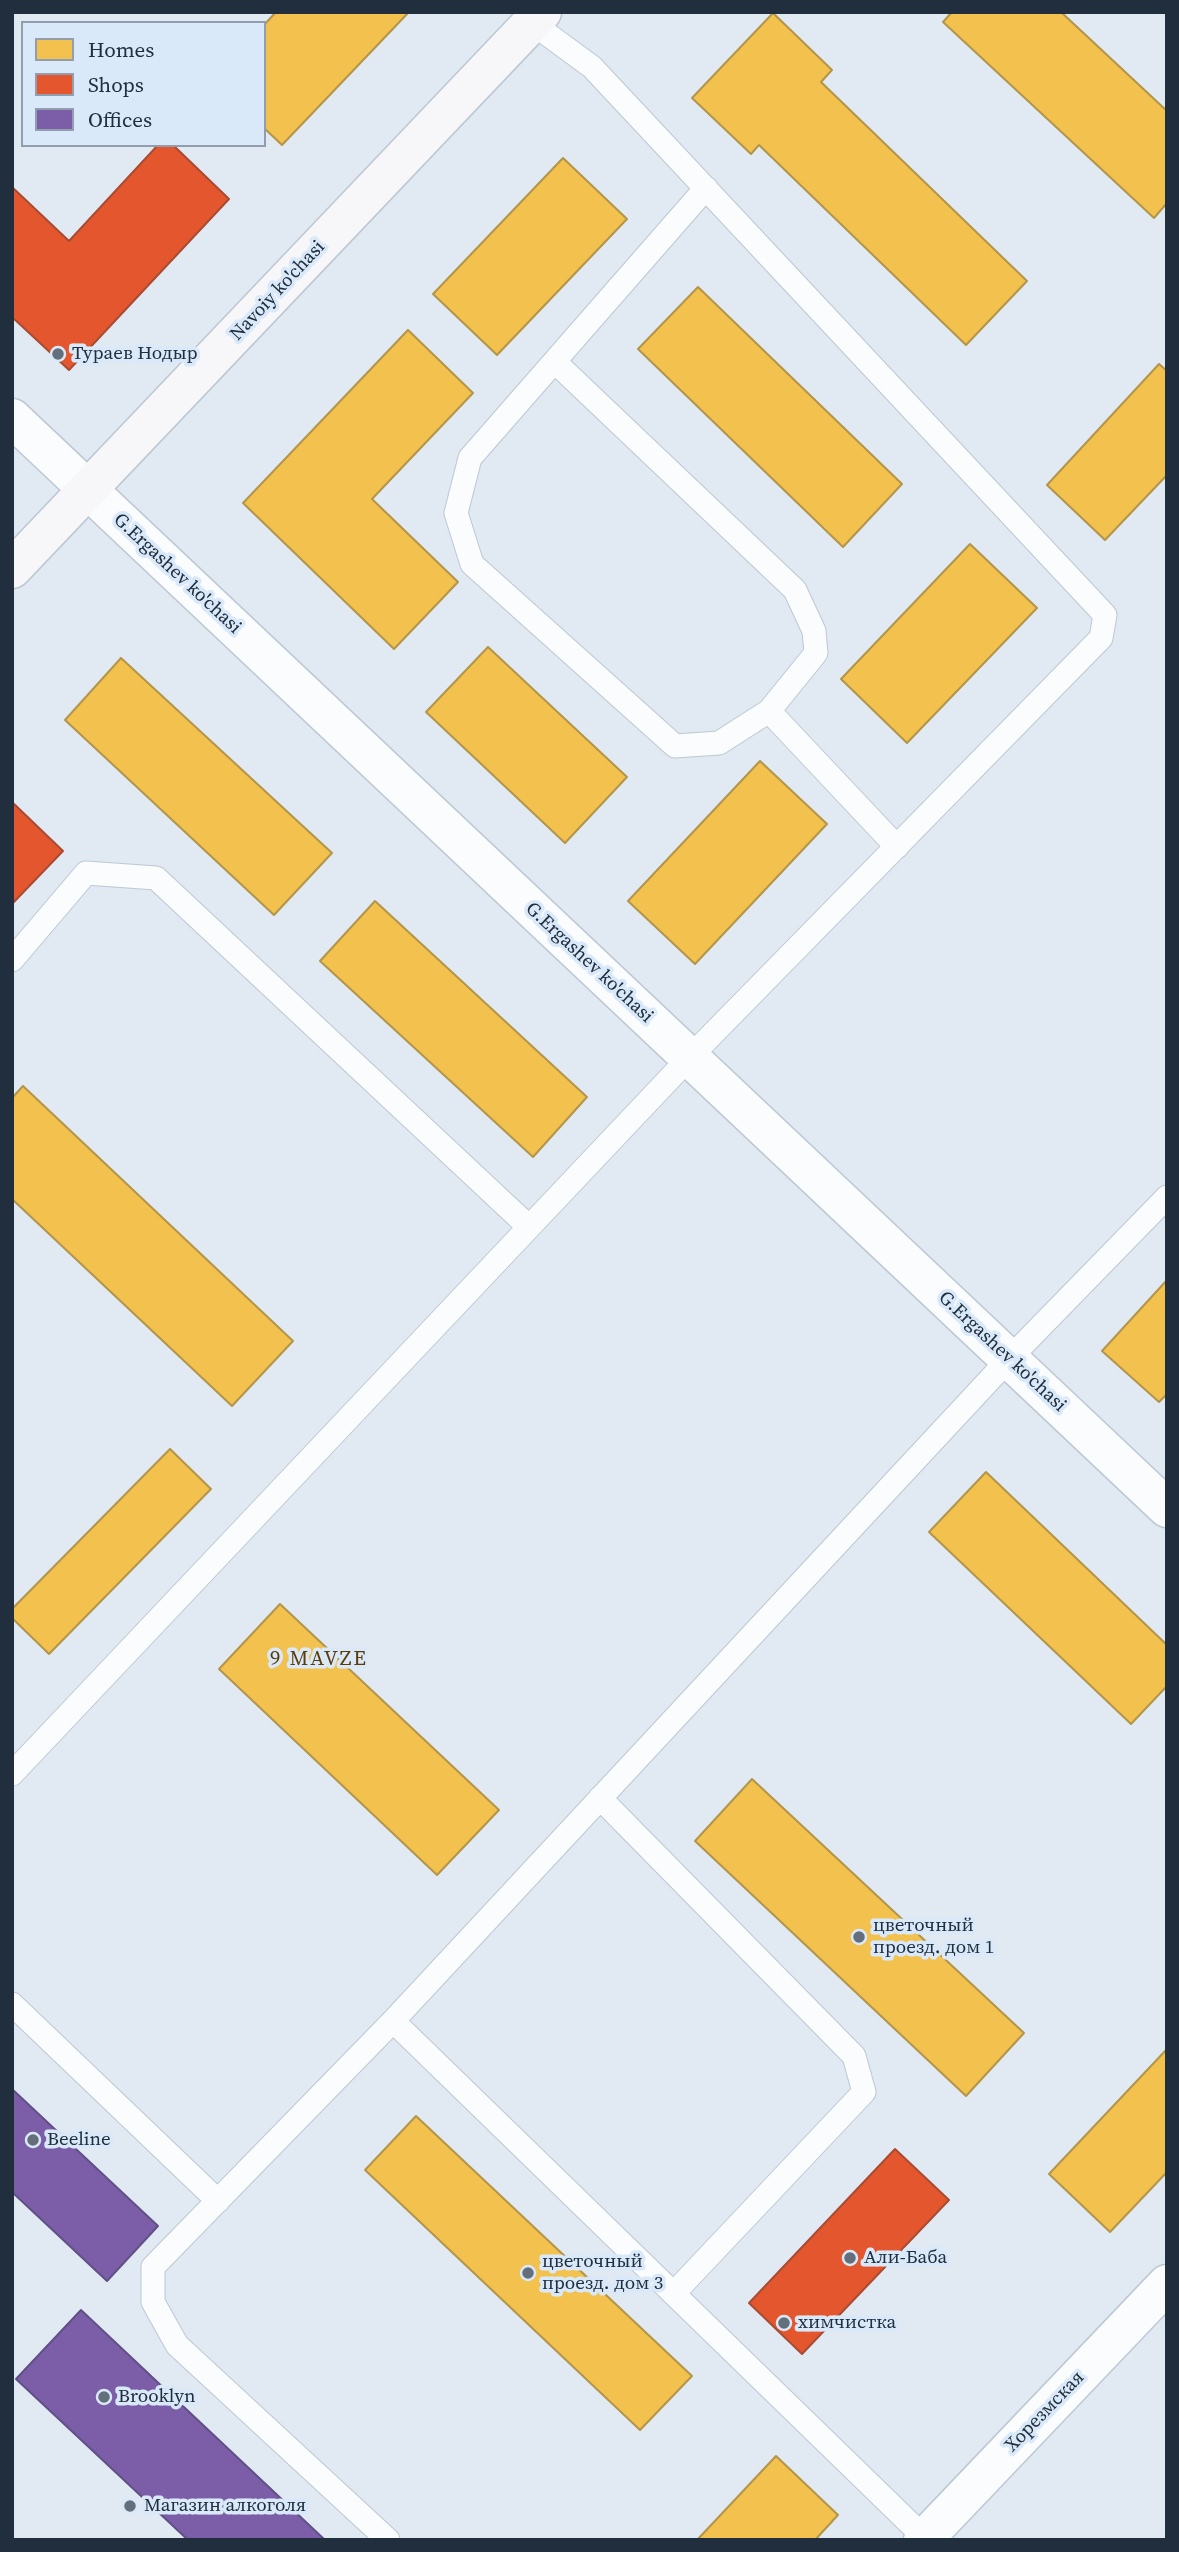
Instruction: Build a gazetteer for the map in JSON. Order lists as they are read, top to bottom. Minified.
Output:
{"streets":{"main road":["Navoiy ko'chasi"],"street":["G.Ergashev ko'chasi","Хорезмская"]},"crossings":[["Navoiy ko'chasi","G.Ergashev ko'chasi"]],"districts":["9 MAVZE"],"places":["Тураев Нодыр","цветочный проезд. дом 1","Beeline","Али-Баба","цветочный проезд. дом 3","химчистка","Brooklyn","Магазин алкоголя"],"legend":["Homes","Shops","Offices"]}
